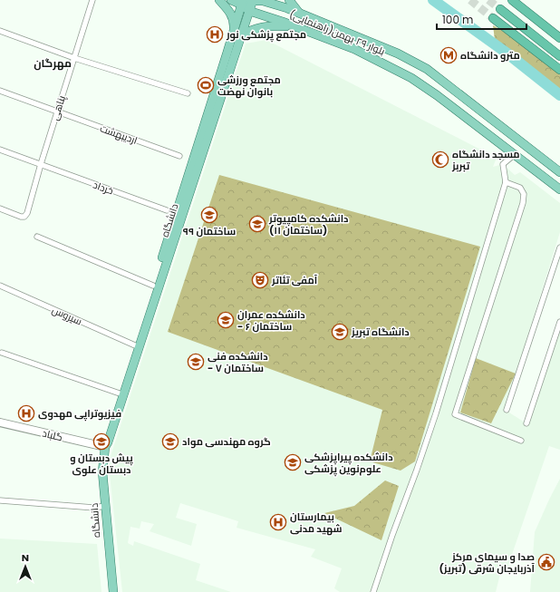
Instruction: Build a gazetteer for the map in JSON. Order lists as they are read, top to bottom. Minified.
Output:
{"streets":{"main road":["بلوار ٢٩ بهمن(راهنمایی)","دانشگاه","گلباد"],"street":["پناهی","اردیبهشت","خرداد","سیروس"]},"crossings":[["بلوار ٢٩ بهمن(راهنمایی)","دانشگاه"],["پناهی","اردیبهشت"],["پناهی","خرداد"],["دانشگاه","سیروس"],["دانشگاه","گلباد"]],"districts":["مهرگان"],"places":{"hospital":["مجتمع پزشکی نور","فیزیوتراپی مهدوی","بیمارستان شهید مدنی"],"metro station":["مترو دانشگاه"],"sports":["مجتمع ورزشی بانوان نهضت"],"mosque":["مسجد دانشگاه تبربز"],"school or university":["ساختمان ۹۹","دانشکده کامپیوتر (ساختمان ۱۱)","دانشکده عمران - ساختمان ۶","دانشگاه تبریز","دانشکده فنی - ساختمان ۷","پیش دبستان و دبستان علوی","گروه مهندسی مواد","دانشکده پیراپزشکی علوم‌نوین پزشکی"],"theatre":["آمفی تئاتر"],"public building":["صدا و سیمای مرکز آذربایجان شرقی (تبریز)"]},"scale_bar":"100 m","north":"top"}
